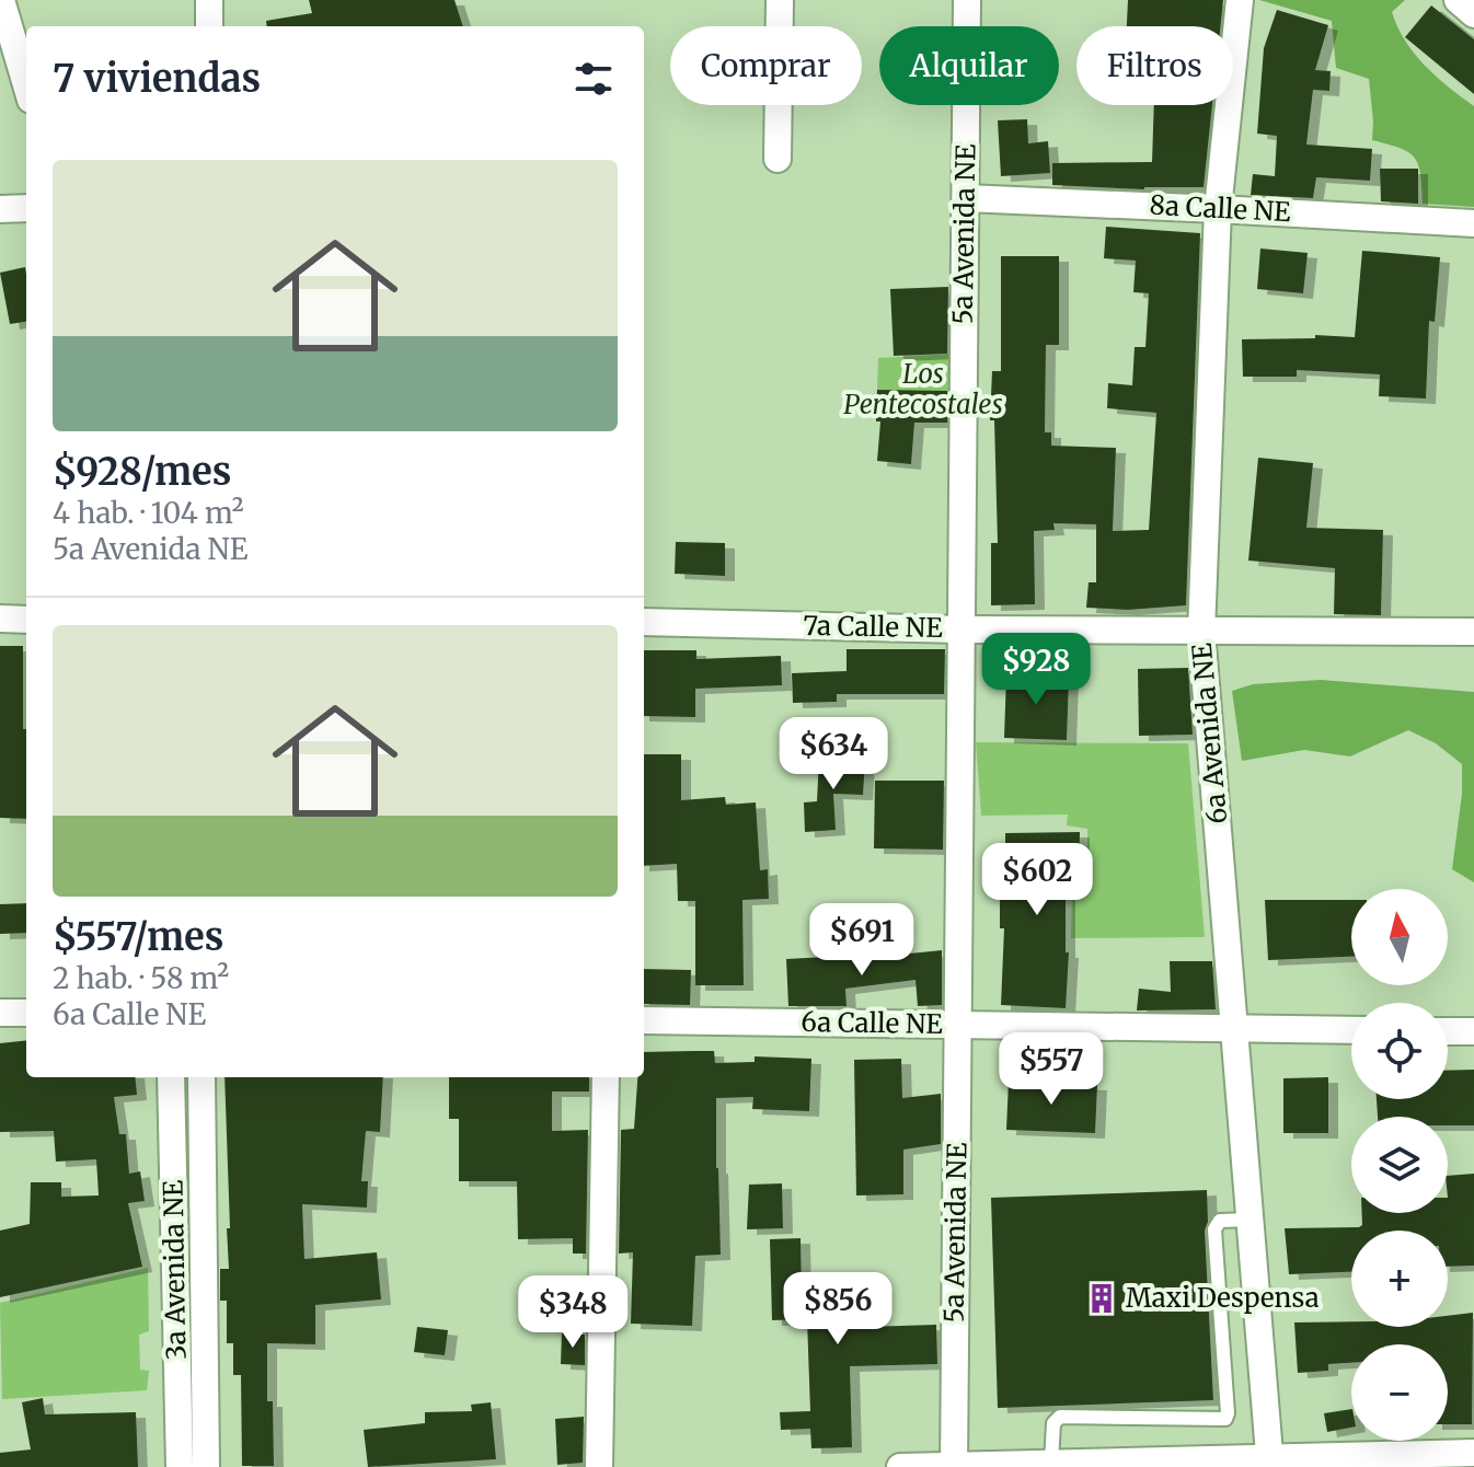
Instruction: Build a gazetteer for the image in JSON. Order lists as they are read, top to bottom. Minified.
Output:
{"streets":{"street":["8a Calle NE","5a Avenida NE","7a Calle NE","6a Avenida NE","6a Calle NE","3a Avenida NE"]},"crossings":[["8a Calle NE","5a Avenida NE"],["8a Calle NE","6a Avenida NE"],["5a Avenida NE","7a Calle NE"],["5a Avenida NE","6a Calle NE"],["7a Calle NE","6a Avenida NE"],["6a Avenida NE","6a Calle NE"]],"parks":["Los Pentecostales"],"places":{"building":["Maxi Despensa"]},"north":"top","page":{"chip":["Comprar","Alquilar","Filtros"],"heading":"7 viviendas","list":[{"name":"$928/mes","note":"4 hab. · 104 m² · 5a Avenida NE"},{"name":"$557/mes","note":"2 hab. · 58 m² · 6a Calle NE"}],"price":["$928","$634","$602","$691","$557","$856","$348"],"map_buttons":["+","−"]}}
